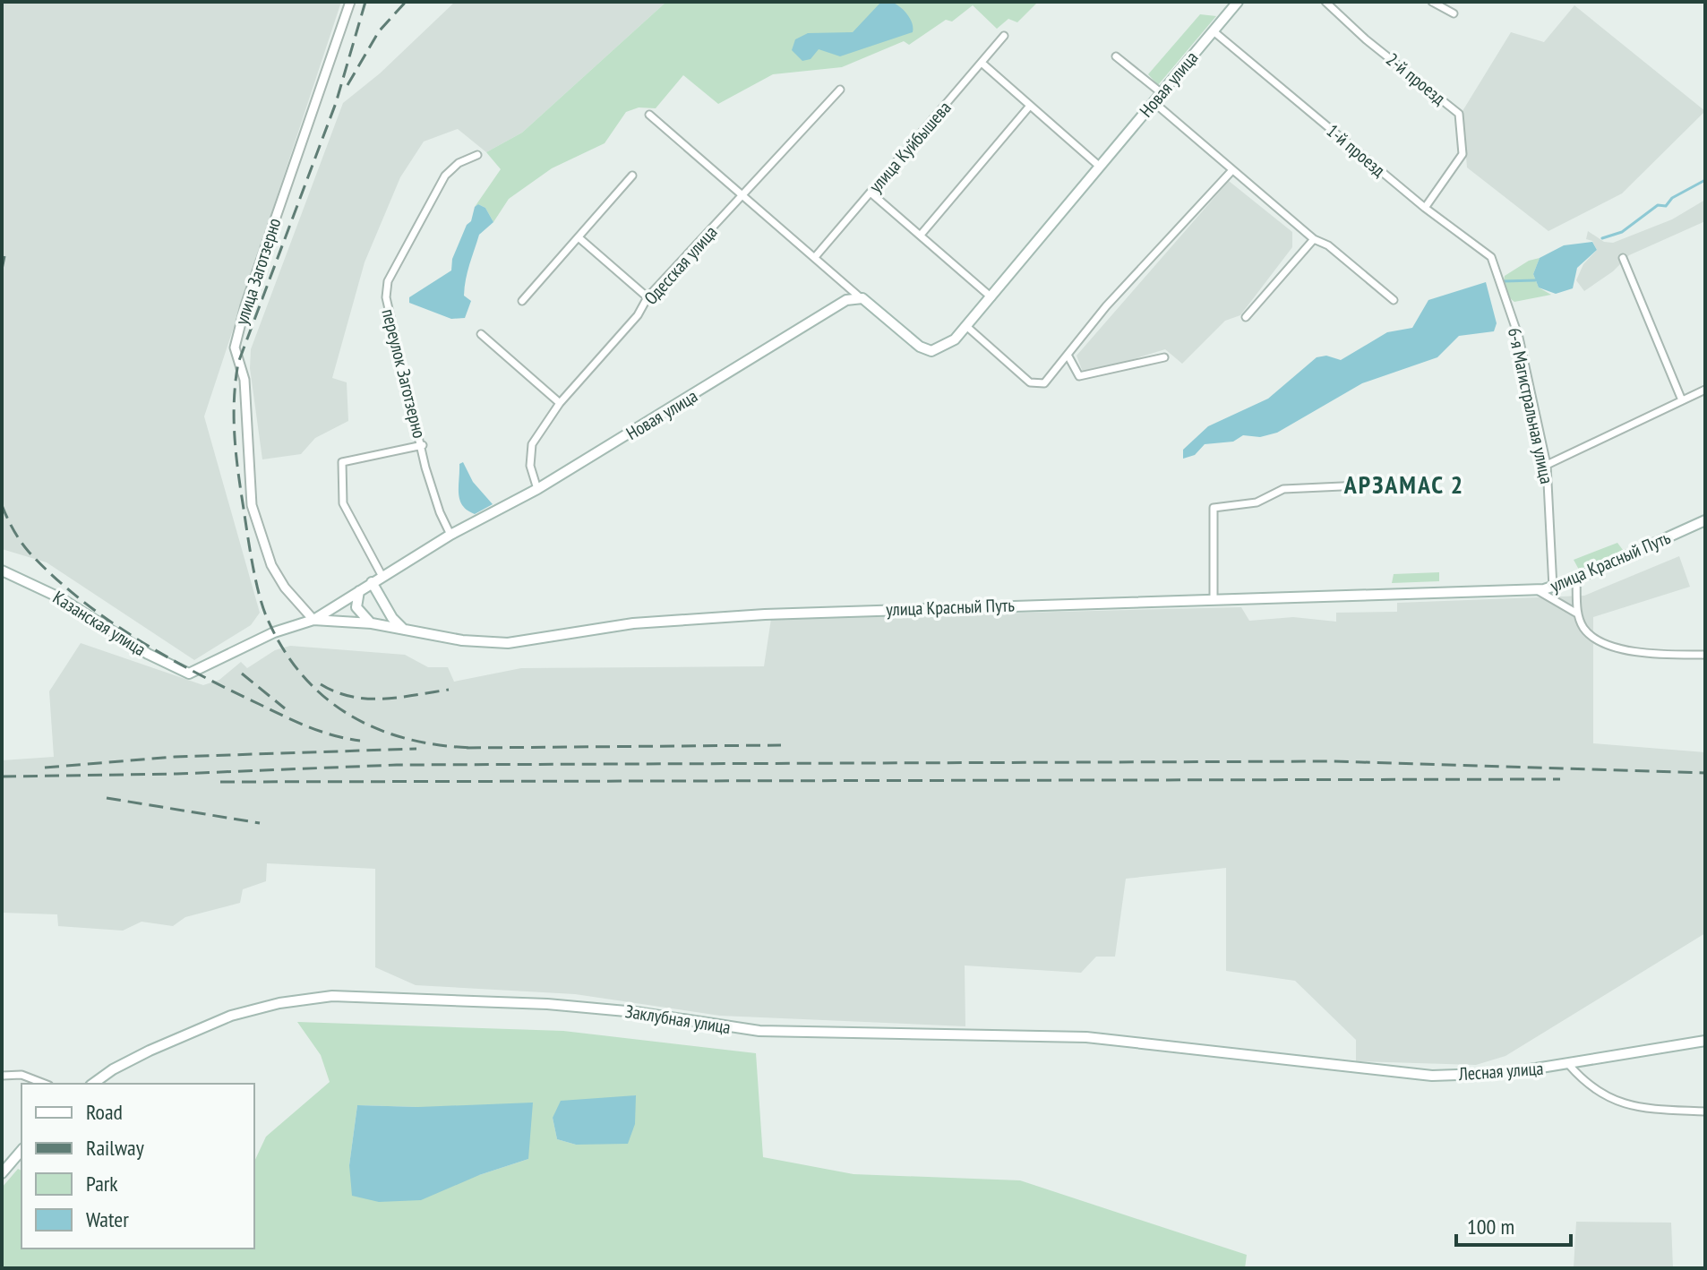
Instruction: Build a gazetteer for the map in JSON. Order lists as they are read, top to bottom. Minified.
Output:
{"streets":{"main road":["Новая улица","улица Красный Путь","Казанская улица","Заклубная улица","Лесная улица"],"street":["2-й проезд","улица Куйбышева","1-й проезд","Одесская улица","улица Заготзерно","переулок Заготзерно","6-я Магистральная улица"]},"crossings":[["2-й проезд","1-й проезд"],["Новая улица","1-й проезд"],["Новая улица","Одесская улица"],["Новая улица","улица Заготзерно"],["Новая улица","переулок Заготзерно"],["Новая улица","улица Красный Путь"],["1-й проезд","6-я Магистральная улица"],["улица Заготзерно","улица Красный Путь"],["6-я Магистральная улица","улица Красный Путь"],["улица Красный Путь","Казанская улица"],["Заклубная улица","Лесная улица"]],"districts":["АРЗАМАС 2"],"legend":["Road","Railway","Park","Water"],"scale_bar":"100 m"}
